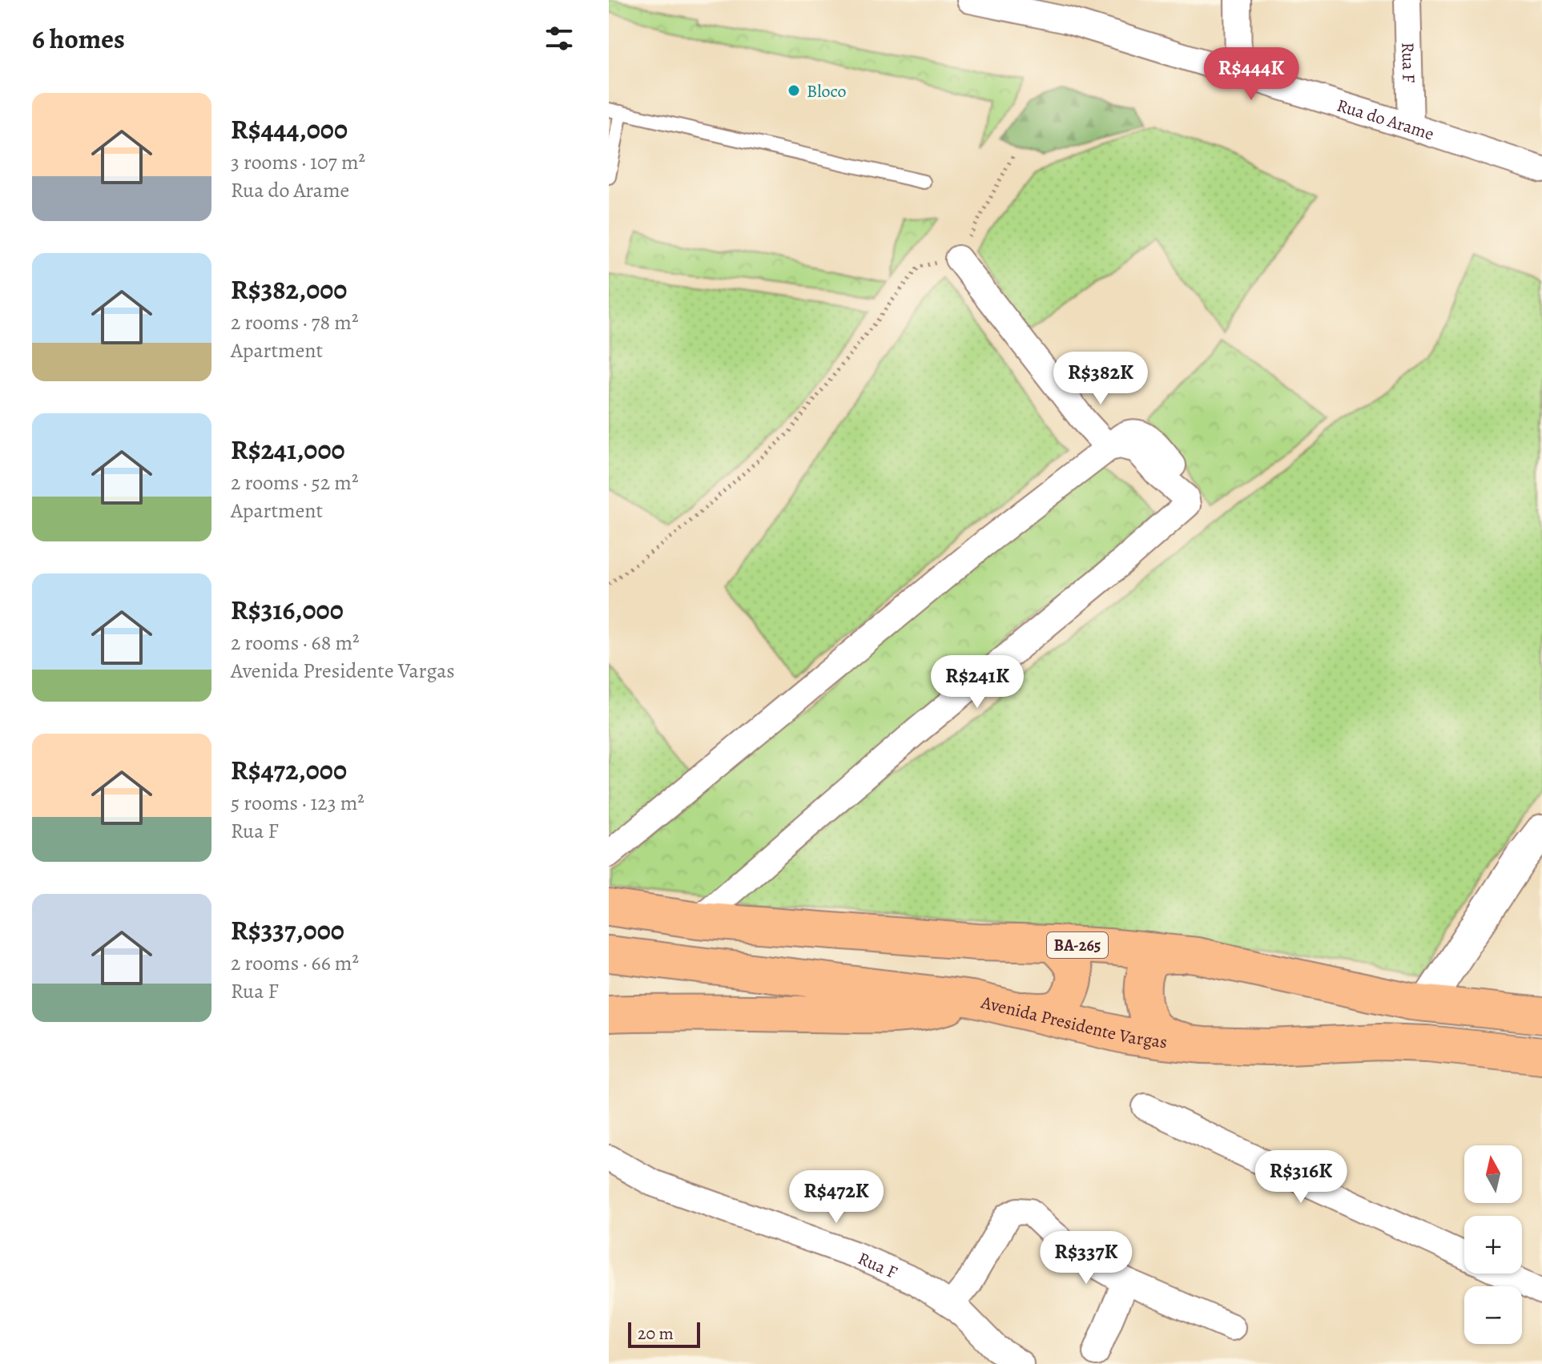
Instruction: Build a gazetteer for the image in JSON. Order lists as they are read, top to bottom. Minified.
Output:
{"streets":{"main road":["BA-265","Avenida Presidente Vargas"],"street":["Rua F","Rua do Arame"]},"crossings":[["Rua F","Rua do Arame"]],"places":["Bloco"],"scale_bar":"20 m","north":"top","page":{"heading":"6 homes","price":["R$444K","R$382K","R$241K","R$316K","R$472K","R$337K"],"list":[{"name":"R$444,000","note":"3 rooms · 107 m² · Rua do Arame"},{"name":"R$382,000","note":"2 rooms · 78 m² · Apartment"},{"name":"R$241,000","note":"2 rooms · 52 m² · Apartment"},{"name":"R$316,000","note":"2 rooms · 68 m² · Avenida Presidente Vargas"},{"name":"R$472,000","note":"5 rooms · 123 m² · Rua F"},{"name":"R$337,000","note":"2 rooms · 66 m² · Rua F"}],"map_buttons":["+","−"],"scale":"20 m"}}
